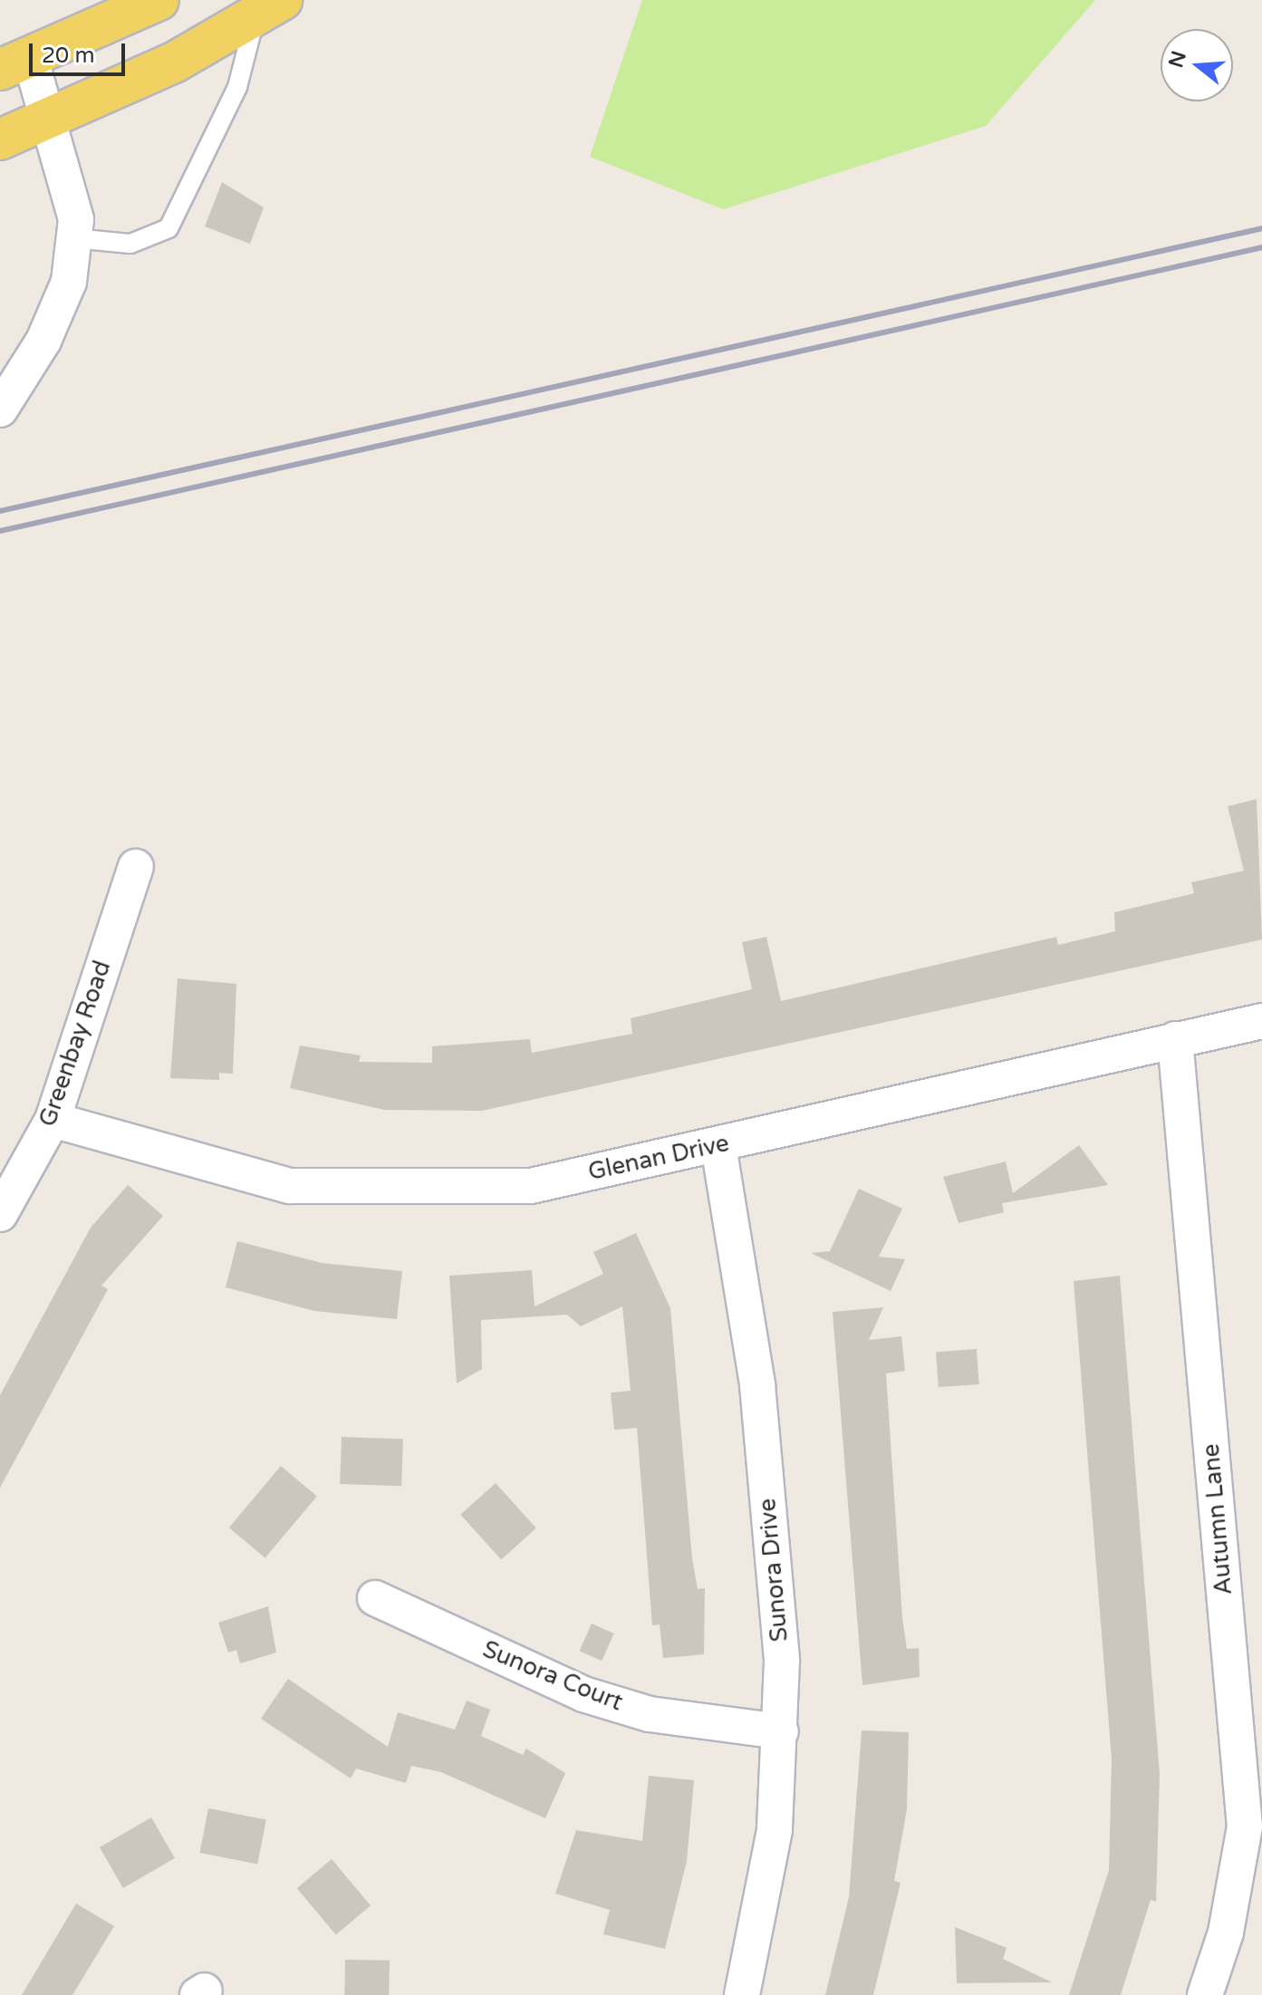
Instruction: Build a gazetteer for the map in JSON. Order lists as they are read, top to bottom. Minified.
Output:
{"streets":{"street":["Greenbay Road","Glenan Drive","Autumn Lane","Sunora Drive","Sunora Court"]},"crossings":[["Greenbay Road","Glenan Drive"],["Glenan Drive","Autumn Lane"],["Glenan Drive","Sunora Drive"],["Sunora Drive","Sunora Court"]],"scale_bar":"20 m","north":"left"}
